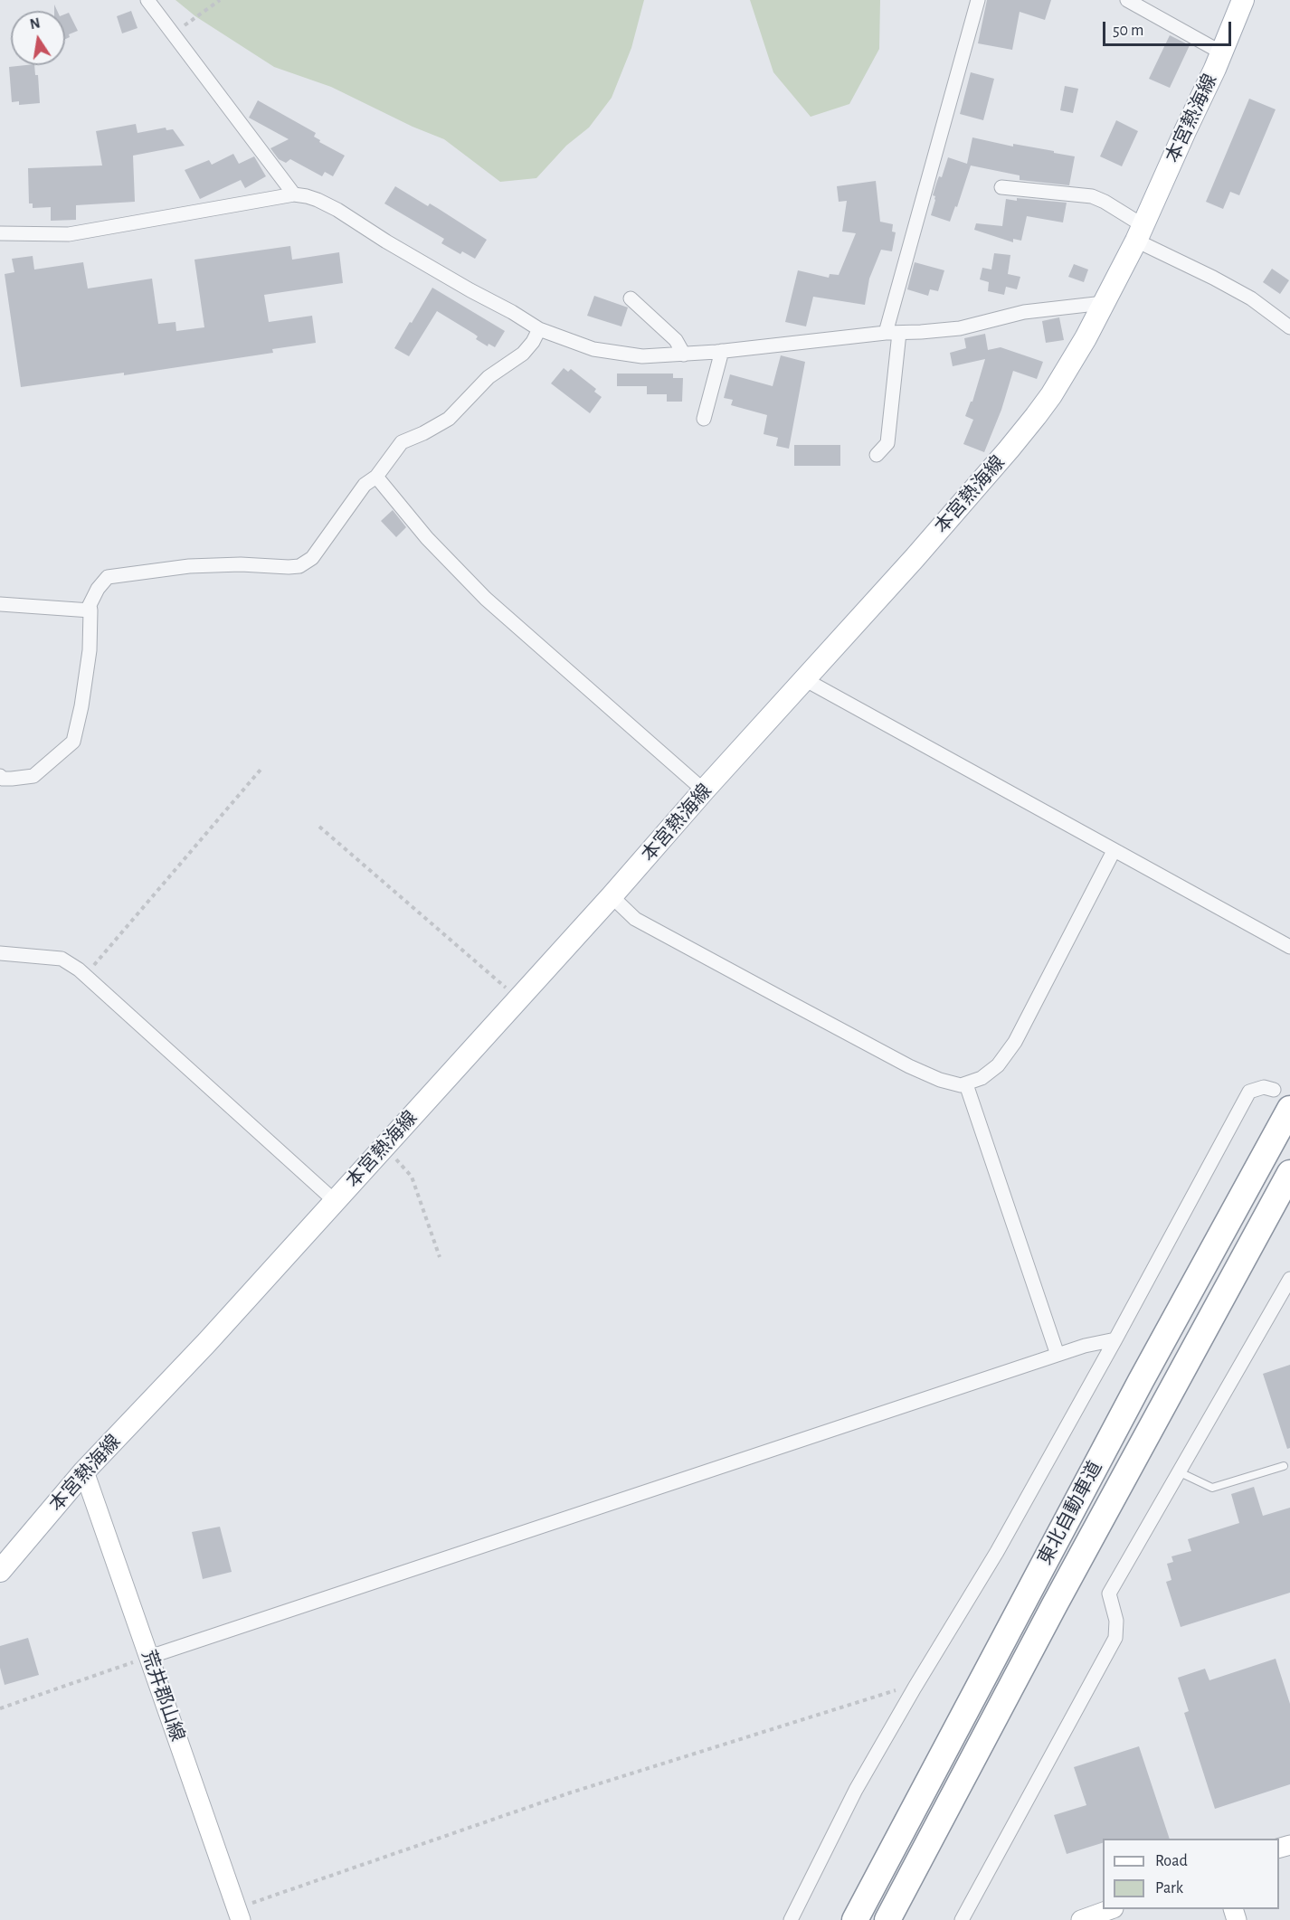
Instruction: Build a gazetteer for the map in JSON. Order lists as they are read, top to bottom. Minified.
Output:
{"streets":{"highway":["東北自動車道"],"main road":["本宮熱海線","荒井郡山線"]},"crossings":[["本宮熱海線","荒井郡山線"]],"legend":["Road","Park"],"scale_bar":"50 m","north":"top"}
